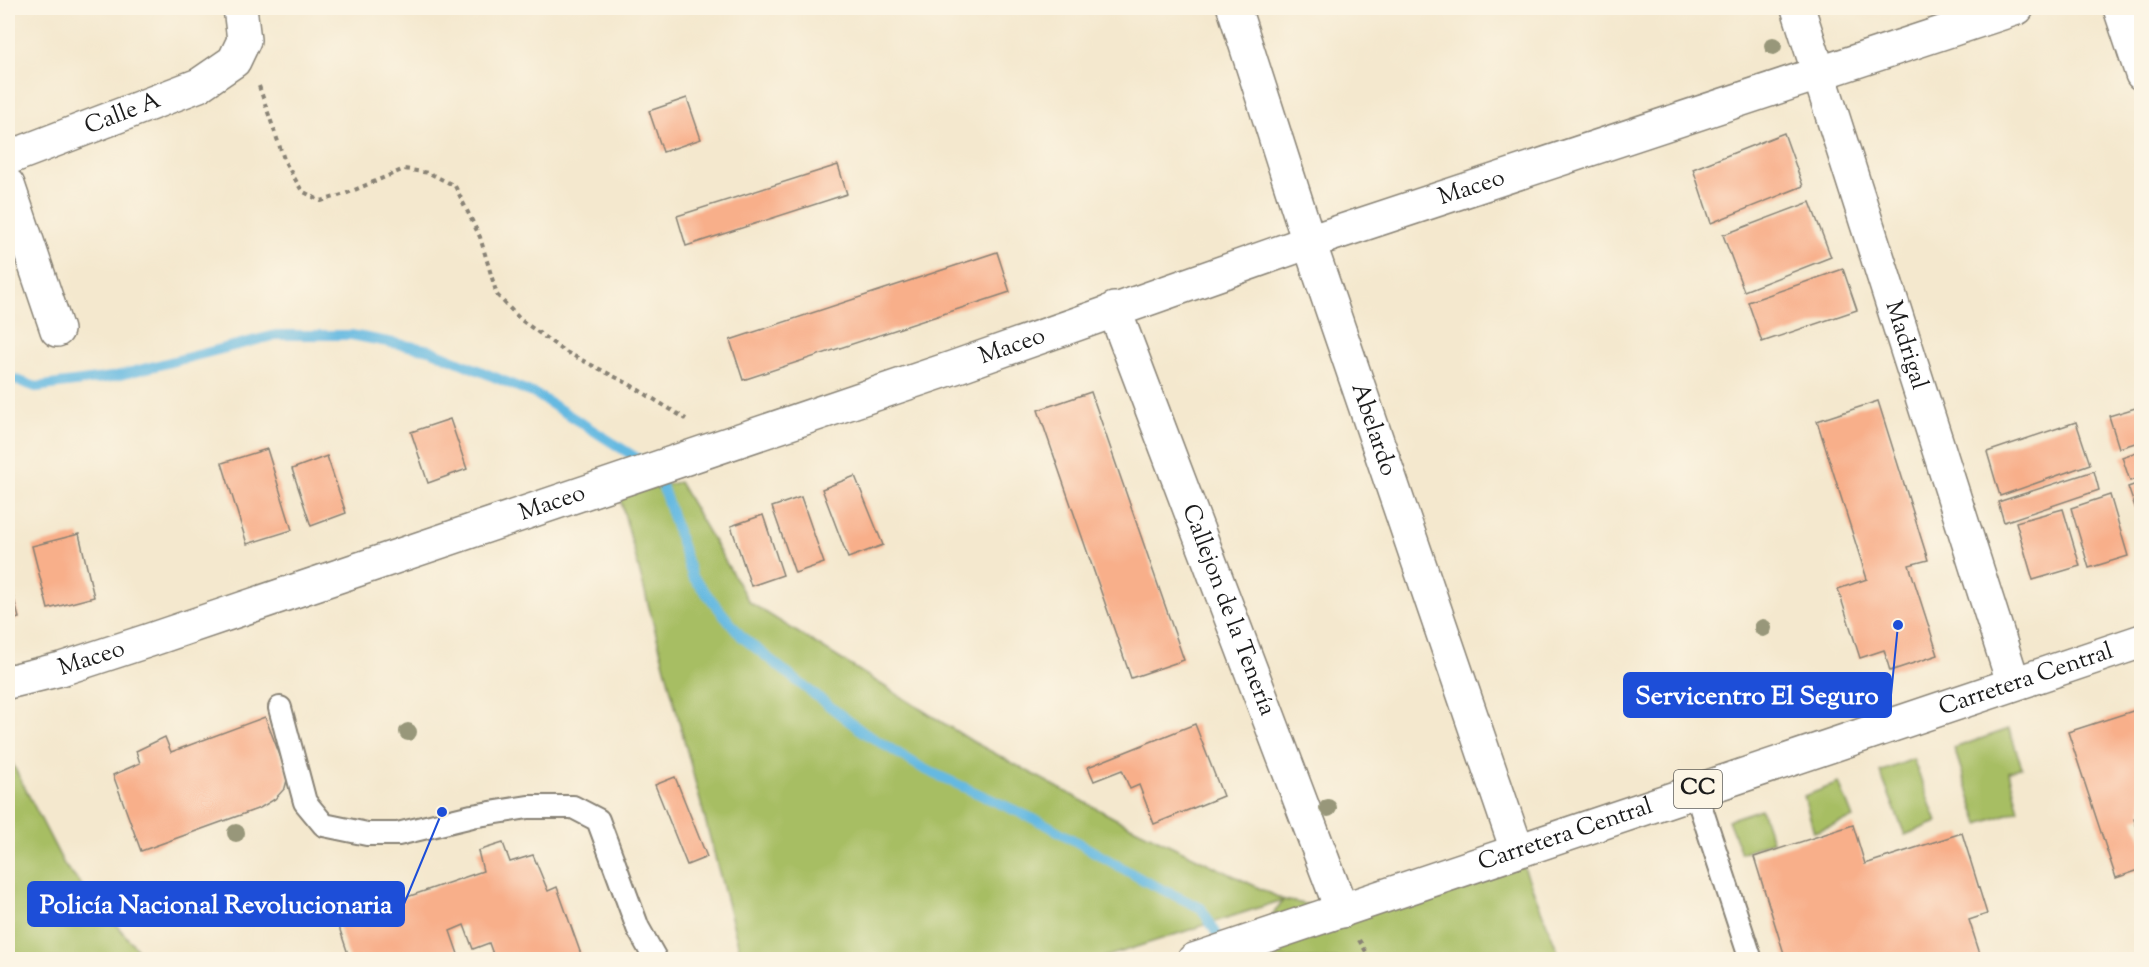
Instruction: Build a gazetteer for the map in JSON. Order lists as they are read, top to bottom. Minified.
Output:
{"streets":{"main road":["Calle A","Maceo","Madrigal","Abelardo","Callejon de la Tenería","Carretera Central","CC"]},"crossings":[["Maceo","Madrigal"],["Maceo","Abelardo"],["Maceo","Callejon de la Tenería"],["Madrigal","Carretera Central"],["Abelardo","Carretera Central"],["Callejon de la Tenería","Carretera Central"]],"places":["Servicentro El Seguro","Policía Nacional Revolucionaria"]}
